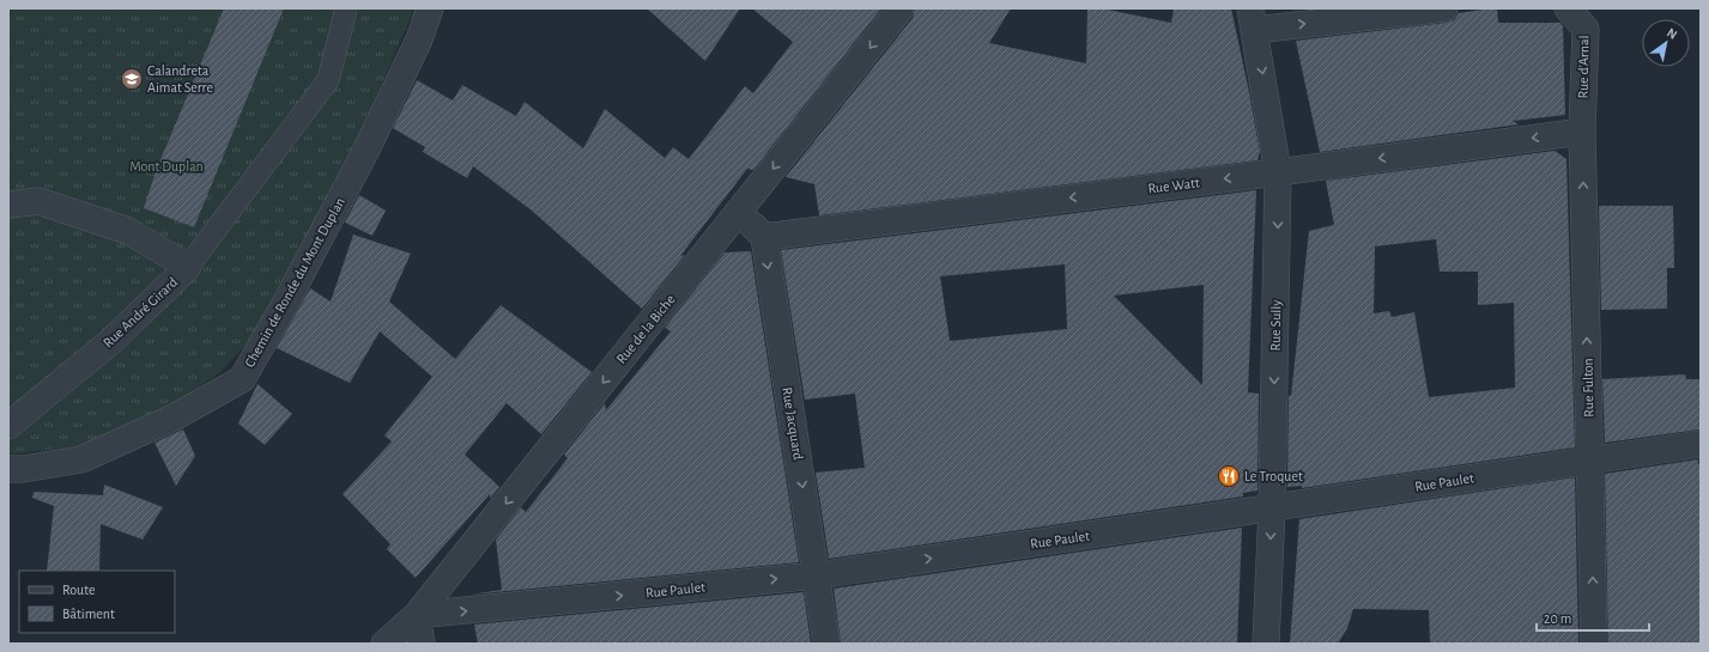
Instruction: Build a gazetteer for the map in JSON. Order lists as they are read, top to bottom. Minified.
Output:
{"streets":{"street":["Rue d'Arnal","Rue Watt","Chemin de Ronde du Mont Duplan","Rue André Girard","Rue Sully","Rue de la Biche","Rue Fulton","Rue Jacquard","Rue Paulet"]},"crossings":[["Rue d'Arnal","Rue Watt"],["Rue d'Arnal","Rue Fulton"],["Rue Watt","Rue Sully"],["Rue Watt","Rue Fulton"],["Rue Watt","Rue Jacquard"],["Rue Sully","Rue Paulet"],["Rue de la Biche","Rue Paulet"],["Rue Fulton","Rue Paulet"],["Rue Jacquard","Rue Paulet"]],"one_way":["Rue Watt","Rue Sully","Rue de la Biche","Rue Fulton","Rue Jacquard","Rue Paulet"],"parks":["Mont Duplan"],"places":{"school or university":["Calandreta Aimat Serre"],"restaurant":["Le Troquet"]},"legend":["Route","Bâtiment"],"scale_bar":"20 m","north":"top right"}
